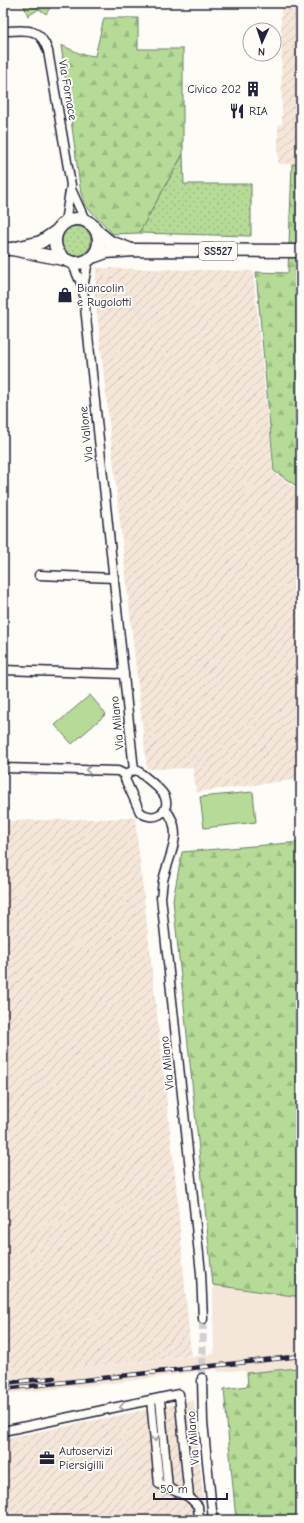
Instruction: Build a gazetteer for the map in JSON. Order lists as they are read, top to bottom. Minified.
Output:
{"streets":{"main road":["SS527"],"street":["Via Fornace","Via Vallone","Via Milano"]},"crossings":[["Via Fornace","SS527"],["Via Fornace","Via Vallone"],["SS527","Via Vallone"],["Via Vallone","Via Milano"]],"places":{"building":["Civico 202"],"restaurant":["RIA"],"shop":["Biancolin e Rugolotti"],"office":["Autoservizi Piersigilli"]},"scale_bar":"50 m","north":"bottom"}
